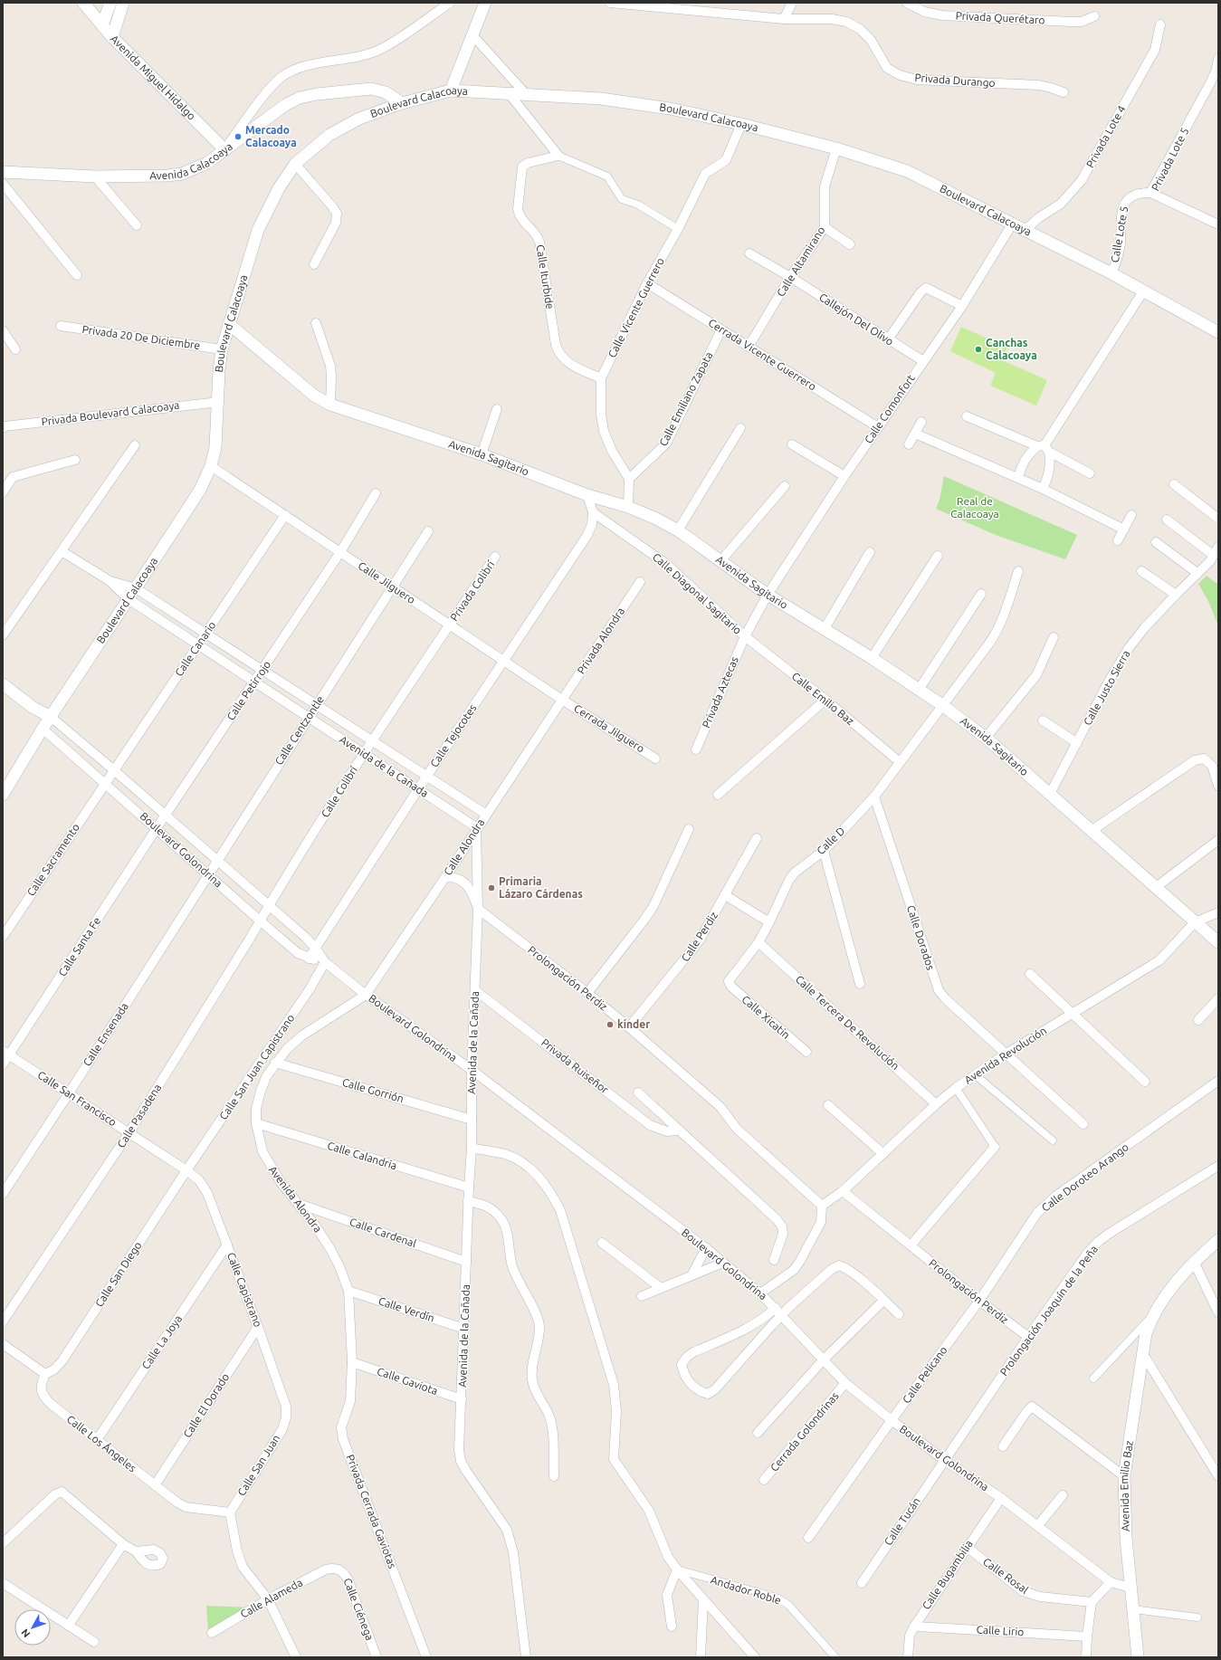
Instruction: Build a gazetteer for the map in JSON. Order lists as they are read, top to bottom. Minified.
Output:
{"streets":{"street":["Privada Querétaro","Avenida Miguel Hidalgo","Privada Durango","Boulevard Calacoaya","Privada Lote 4","Avenida Calacoaya","Privada Lote 5","Calle Lote 5","Calle Altamirano","Calle Iturbide","Calle Vicente Guerrero","Callejón Del Olivo","Privada 20 De Diciembre","Cerrada Vicente Guerrero","Calle Emiliano Zapata","Calle Comonfort","Privada Boulevard Calacoaya","Avenida Sagitario","Calle Jilguero","Privada Colibrí","Calle Diagonal Sagitario","Privada Alondra","Calle Canario","Calle Justo Sierra","Calle Petirrojo","Privada Aztecas","Calle Emilio Baz","Cerrada Jilguero","Calle Centzontle","Calle Tejocotes","Avenida de la Cañada","Calle Colibrí","Calle D","Calle Alondra","Boulevard Golondrina","Calle Sacramento","Calle Perdiz","Calle Dorados","Calle Santa Fe","Prolongación Perdiz","Calle Xicatin","Calle Tercera De Revolución","Calle Ensenada","Avenida Revolución","Privada Ruiseñor","Calle San Juan Capistrano","Calle Gorrión","Calle San Francisco","Calle Pasadena","Calle Calandria","Calle Doroteo Arango","Avenida Alondra","Calle Cardenal","Calle San Diego","Calle Capistrano","Calle Verdín","Prolongación Joaquín de la Peña","Calle La Joya","Calle Pelícano","Calle Gaviota","Calle El Dorado","Cerrada Golondrinas","Calle Los Ángeles","Calle San Juan","Avenida Emilio Baz","Privada Cerrada Gaviotas","Calle Tucán","Calle Bugambilia","Calle Rosal","Andador Roble","Calle Alameda","Calle Ciénega","Calle Lirio"]},"crossings":[["Avenida Miguel Hidalgo","Avenida Calacoaya"],["Boulevard Calacoaya","Privada Lote 4"],["Boulevard Calacoaya","Avenida Calacoaya"],["Boulevard Calacoaya","Calle Lote 5"],["Boulevard Calacoaya","Calle Altamirano"],["Boulevard Calacoaya","Calle Vicente Guerrero"],["Boulevard Calacoaya","Privada 20 De Diciembre"],["Boulevard Calacoaya","Calle Comonfort"],["Boulevard Calacoaya","Privada Boulevard Calacoaya"],["Boulevard Calacoaya","Avenida Sagitario"],["Boulevard Calacoaya","Calle Jilguero"],["Boulevard Calacoaya","Avenida de la Cañada"],["Boulevard Calacoaya","Boulevard Golondrina"],["Privada Lote 5","Calle Lote 5"],["Calle Altamirano","Callejón Del Olivo"],["Calle Altamirano","Cerrada Vicente Guerrero"],["Calle Iturbide","Calle Vicente Guerrero"],["Calle Vicente Guerrero","Cerrada Vicente Guerrero"],["Calle Vicente Guerrero","Calle Emiliano Zapata"],["Callejón Del Olivo","Calle Comonfort"],["Cerrada Vicente Guerrero","Calle Emiliano Zapata"],["Cerrada Vicente Guerrero","Calle Comonfort"],["Calle Comonfort","Avenida Sagitario"],["Calle Comonfort","Privada Aztecas"],["Avenida Sagitario","Calle Justo Sierra"],["Avenida Sagitario","Privada Aztecas"],["Avenida Sagitario","Calle D"],["Avenida Sagitario","Avenida Revolución"],["Calle Jilguero","Privada Colibrí"],["Calle Jilguero","Privada Alondra"],["Calle Jilguero","Calle Canario"],["Calle Jilguero","Calle Petirrojo"],["Calle Jilguero","Cerrada Jilguero"],["Calle Jilguero","Calle Centzontle"],["Calle Jilguero","Calle Tejocotes"],["Calle Jilguero","Calle Colibrí"],["Calle Jilguero","Calle Alondra"],["Privada Colibrí","Calle Colibrí"],["Calle Diagonal Sagitario","Privada Aztecas"],["Calle Diagonal Sagitario","Calle Emilio Baz"],["Calle Diagonal Sagitario","Calle Tejocotes"],["Privada Alondra","Cerrada Jilguero"],["Privada Alondra","Calle Alondra"],["Calle Canario","Avenida de la Cañada"],["Calle Canario","Boulevard Golondrina"],["Calle Canario","Calle Sacramento"],["Calle Petirrojo","Avenida de la Cañada"],["Calle Petirrojo","Boulevard Golondrina"],["Calle Petirrojo","Calle Santa Fe"],["Privada Aztecas","Calle Emilio Baz"],["Calle Emilio Baz","Calle D"],["Cerrada Jilguero","Calle Alondra"],["Calle Centzontle","Avenida de la Cañada"],["Calle Centzontle","Boulevard Golondrina"],["Calle Centzontle","Calle Ensenada"],["Calle Tejocotes","Avenida de la Cañada"],["Calle Tejocotes","Boulevard Golondrina"],["Avenida de la Cañada","Calle Colibrí"],["Avenida de la Cañada","Calle Alondra"],["Avenida de la Cañada","Boulevard Golondrina"],["Avenida de la Cañada","Prolongación Perdiz"],["Avenida de la Cañada","Privada Ruiseñor"],["Avenida de la Cañada","Calle Gorrión"],["Avenida de la Cañada","Calle Calandria"],["Avenida de la Cañada","Calle Cardenal"],["Avenida de la Cañada","Calle Verdín"],["Avenida de la Cañada","Calle Gaviota"],["Calle Colibrí","Boulevard Golondrina"],["Calle Colibrí","Calle Pasadena"],["Calle D","Calle Dorados"],["Calle D","Calle Xicatin"],["Calle D","Calle Tercera De Revolución"],["Calle Alondra","Boulevard Golondrina"],["Calle Alondra","Avenida Alondra"],["Boulevard Golondrina","Calle Sacramento"],["Boulevard Golondrina","Calle Santa Fe"],["Boulevard Golondrina","Calle Ensenada"],["Boulevard Golondrina","Calle San Juan Capistrano"],["Boulevard Golondrina","Calle Pasadena"],["Boulevard Golondrina","Avenida Alondra"],["Boulevard Golondrina","Prolongación Joaquín de la Peña"],["Boulevard Golondrina","Calle Pelícano"],["Boulevard Golondrina","Cerrada Golondrinas"],["Boulevard Golondrina","Calle Tucán"],["Boulevard Golondrina","Calle Bugambilia"],["Calle Perdiz","Prolongación Perdiz"],["Calle Dorados","Avenida Revolución"],["Calle Santa Fe","Calle San Francisco"],["Prolongación Perdiz","Avenida Revolución"],["Prolongación Perdiz","Calle Doroteo Arango"],["Prolongación Perdiz","Prolongación Joaquín de la Peña"],["Prolongación Perdiz","Calle Pelícano"],["Calle Tercera De Revolución","Avenida Revolución"],["Calle Ensenada","Calle San Francisco"],["Calle San Juan Capistrano","Calle San Francisco"],["Calle San Juan Capistrano","Calle San Diego"],["Calle San Juan Capistrano","Calle Capistrano"],["Calle Gorrión","Avenida Alondra"],["Calle San Francisco","Calle Pasadena"],["Calle San Francisco","Calle San Diego"],["Calle San Francisco","Calle Capistrano"],["Calle Calandria","Avenida Alondra"],["Calle Doroteo Arango","Calle Pelícano"],["Avenida Alondra","Calle Cardenal"],["Avenida Alondra","Calle Verdín"],["Avenida Alondra","Calle Gaviota"],["Avenida Alondra","Privada Cerrada Gaviotas"],["Calle San Diego","Calle Capistrano"],["Calle San Diego","Calle Los Ángeles"],["Calle Capistrano","Calle La Joya"],["Calle Capistrano","Calle El Dorado"],["Calle Capistrano","Calle San Juan"],["Prolongación Joaquín de la Peña","Calle Tucán"],["Calle La Joya","Calle Los Ángeles"],["Calle Gaviota","Privada Cerrada Gaviotas"],["Calle El Dorado","Calle Los Ángeles"],["Calle Los Ángeles","Calle San Juan"],["Calle Bugambilia","Calle Rosal"],["Calle Bugambilia","Calle Lirio"],["Calle Alameda","Calle Ciénega"]],"parks":["Real de Calacoaya"],"places":["Mercado Calacoaya","Canchas Calacoaya","Primaria Lázaro Cárdenas","kínder"],"north":"bottom left"}
